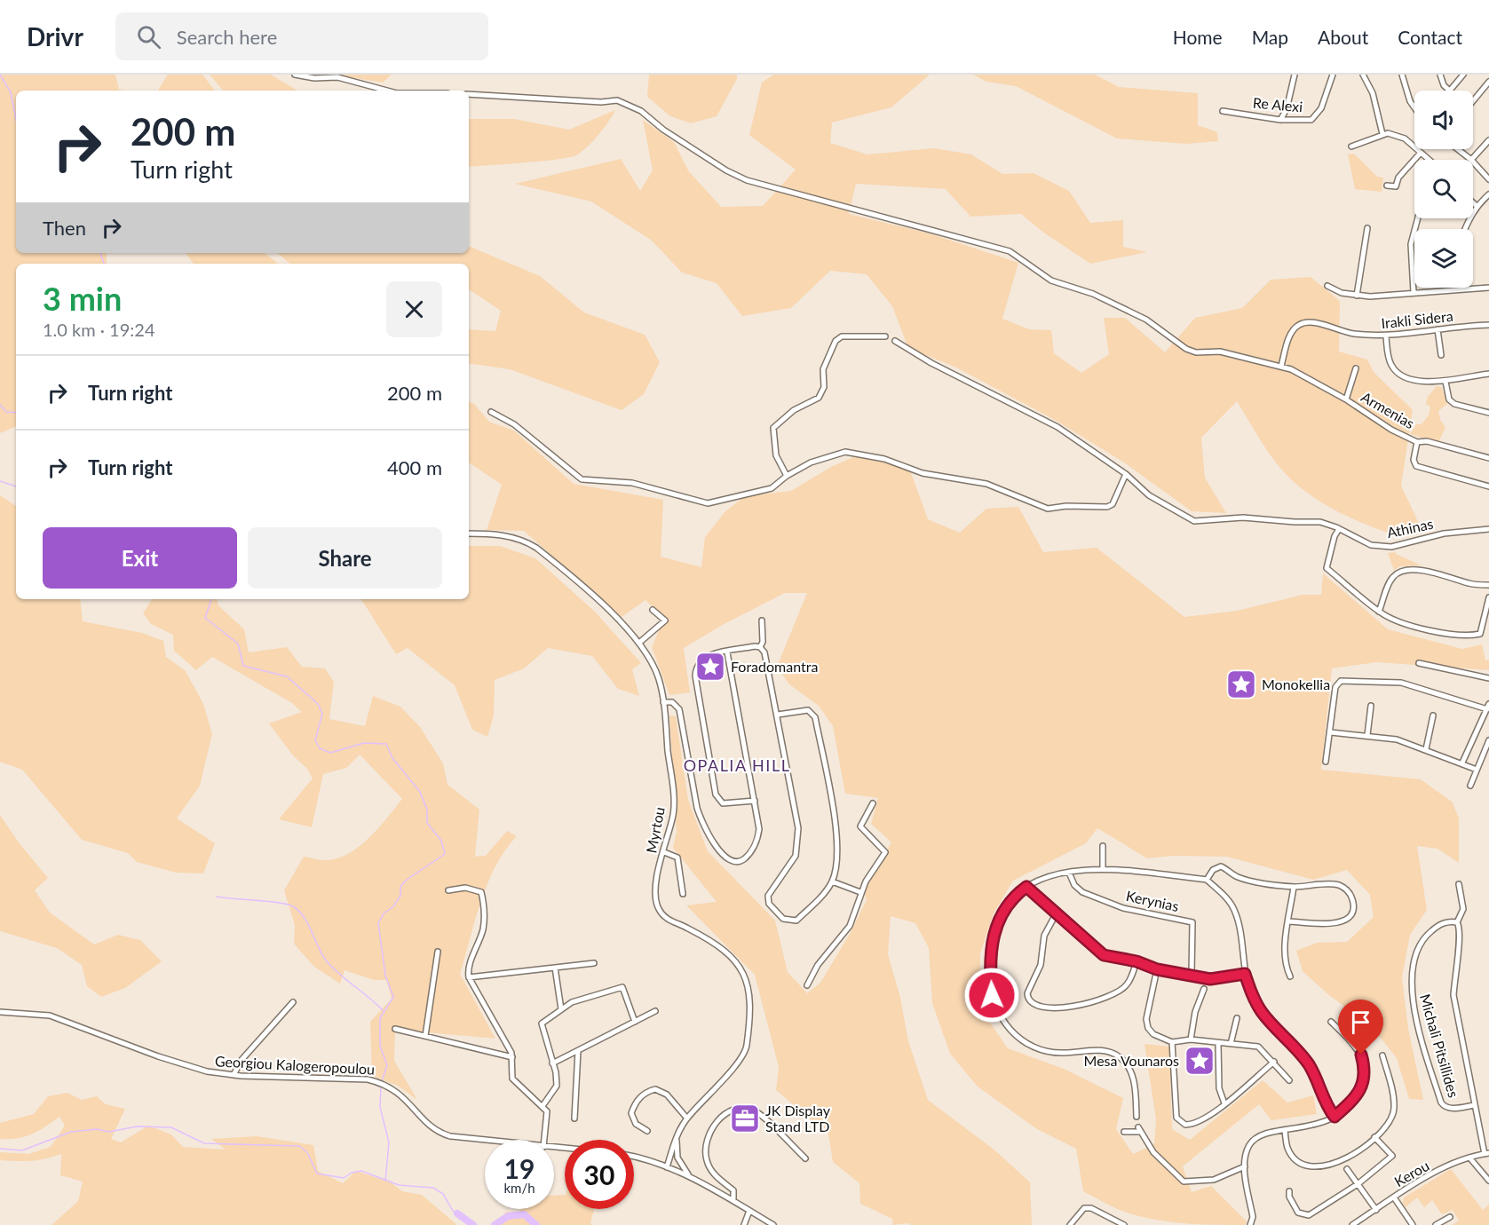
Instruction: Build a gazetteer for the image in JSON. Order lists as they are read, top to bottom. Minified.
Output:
{"streets":{"street":["Re Alexi","Irakli Sidera","Armenias","Athinas","Myrtou","Kerynias","Michali Pitsillides","Georgiou Kalogeropoulou","Kerou"]},"crossings":[["Irakli Sidera","Armenias"]],"districts":["OPALIA HILL"],"places":{"place":["Foradomantra","Monokellia","Mesa Vounaros"],"office":["JK Display Stand LTD"]},"page":{"header":"Drivr","search":"Search here","nav":["Home","Map","About","Contact"],"turn":["200 m","Turn right"],"then":"Then","heading":["3 min","1.0 km · 19:24"],"list":[{"name":"Turn right","value":"200 m"},{"name":"Turn right","value":"400 m"}],"buttons":["Exit","Share"],"speed":"19 km/h","limit":"30"}}
